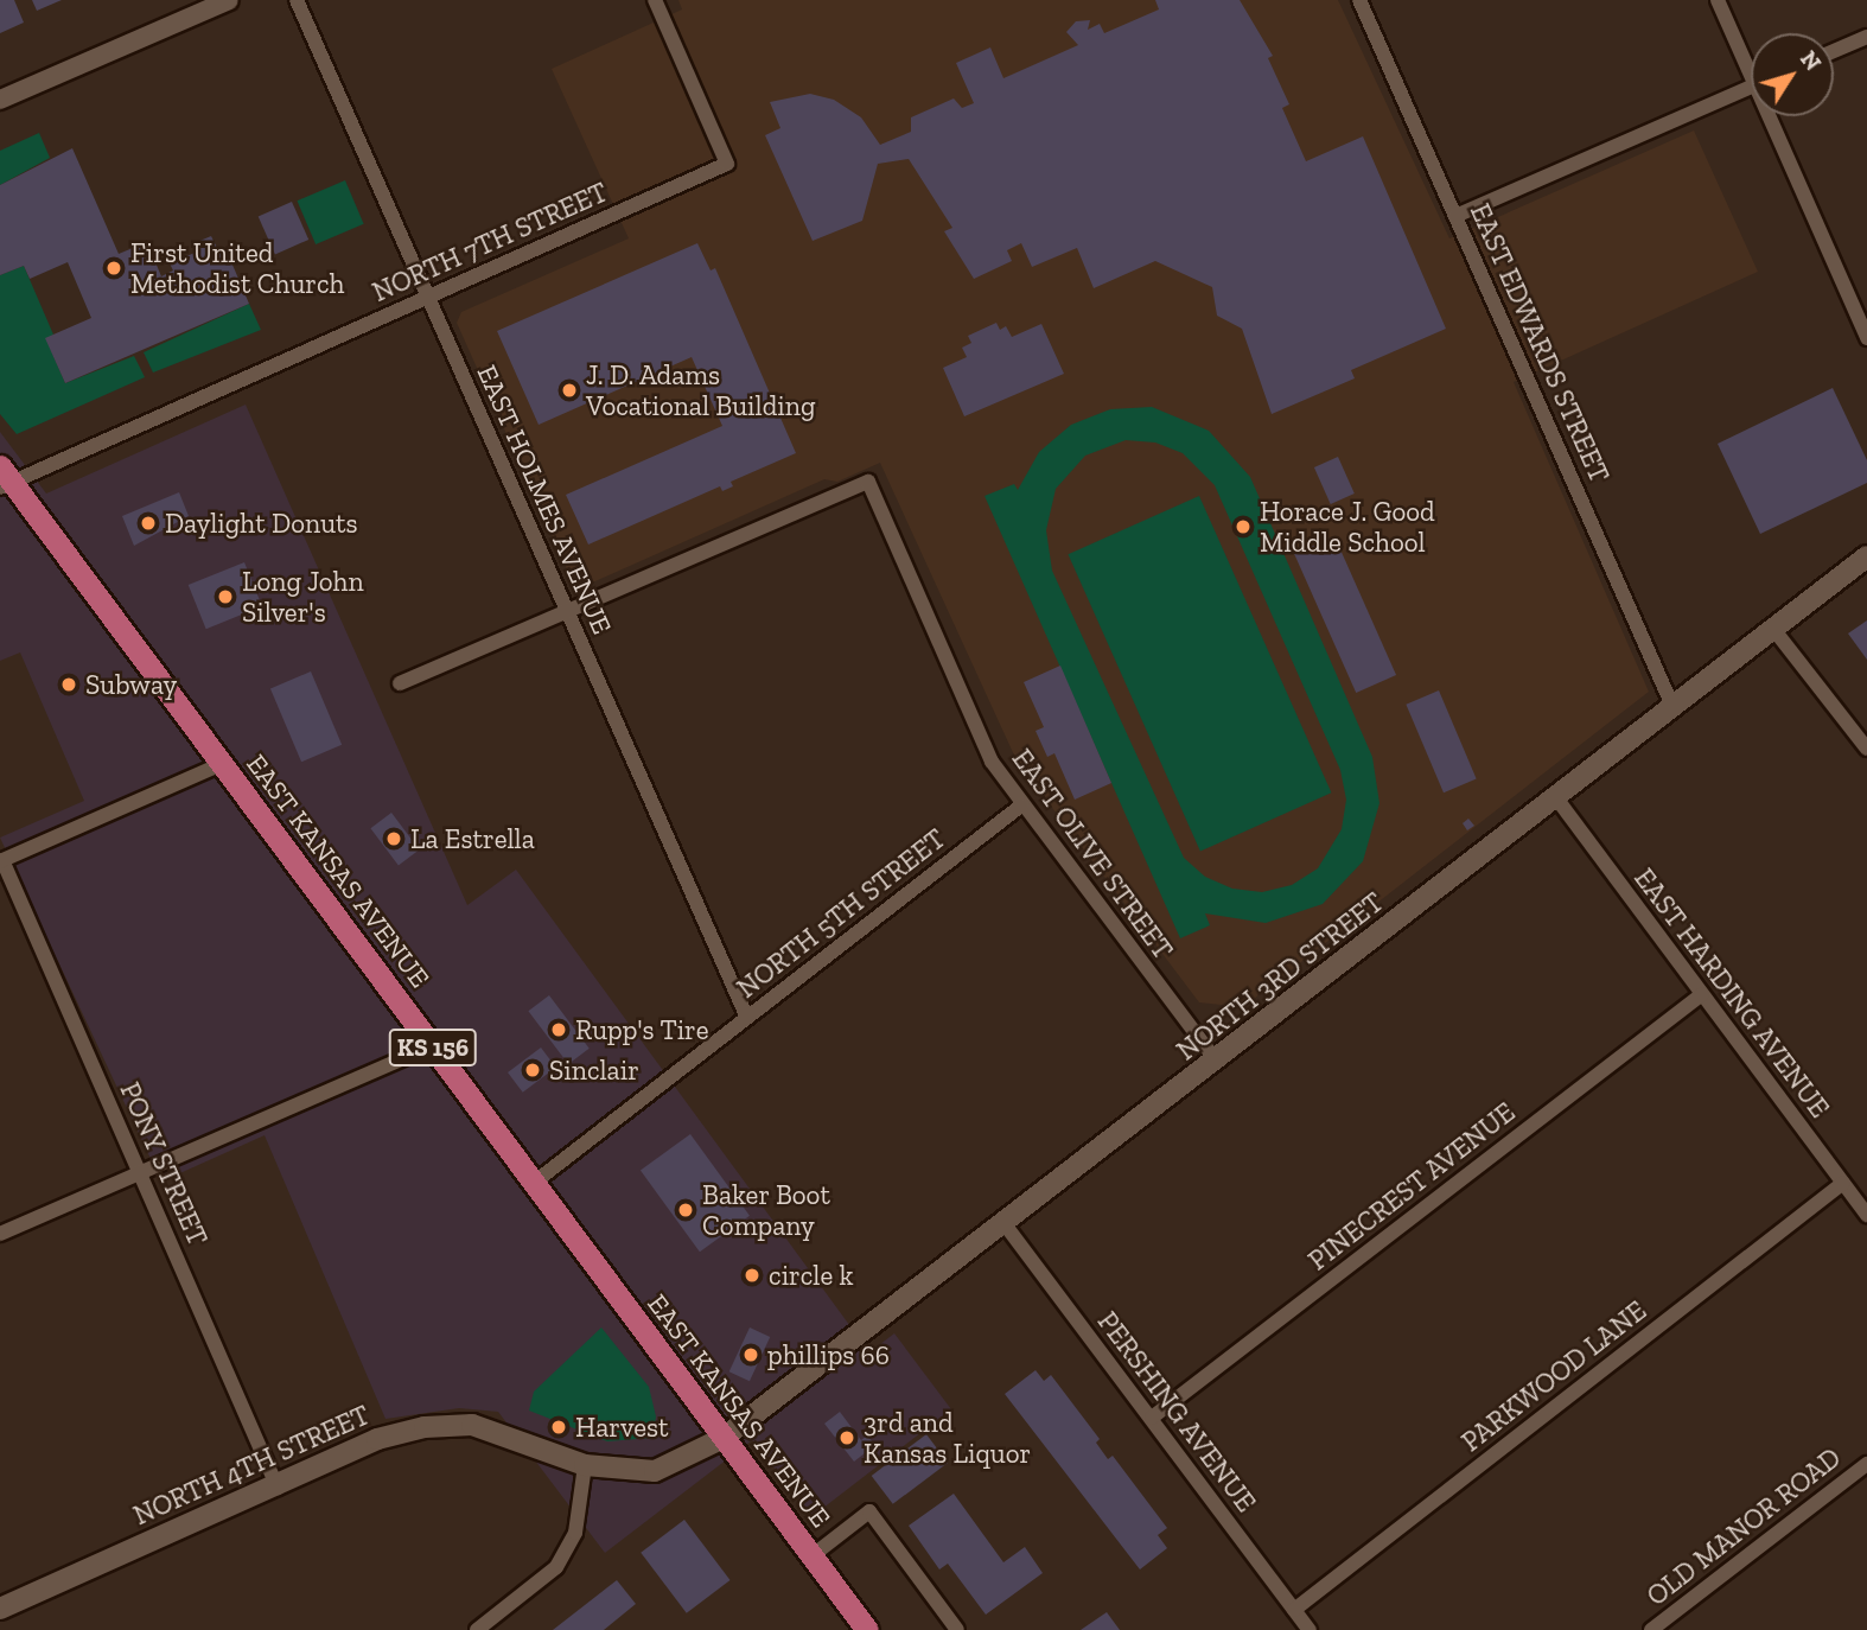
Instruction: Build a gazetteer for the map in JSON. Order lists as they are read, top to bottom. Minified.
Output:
{"streets":{"main road":["EAST KANSAS AVENUE","NORTH 3RD STREET","KS 156","NORTH 4TH STREET"],"street":["NORTH 7TH STREET","EAST EDWARDS STREET","EAST HOLMES AVENUE","EAST OLIVE STREET","NORTH 5TH STREET","EAST HARDING AVENUE","PONY STREET","PINECREST AVENUE","PARKWOOD LANE","PERSHING AVENUE","OLD MANOR ROAD"]},"crossings":[["NORTH 7TH STREET","EAST HOLMES AVENUE"],["NORTH 7TH STREET","EAST KANSAS AVENUE"],["EAST EDWARDS STREET","NORTH 3RD STREET"],["EAST HOLMES AVENUE","EAST OLIVE STREET"],["EAST HOLMES AVENUE","NORTH 5TH STREET"],["EAST OLIVE STREET","NORTH 5TH STREET"],["EAST OLIVE STREET","NORTH 3RD STREET"],["EAST KANSAS AVENUE","NORTH 5TH STREET"],["EAST KANSAS AVENUE","NORTH 3RD STREET"],["EAST KANSAS AVENUE","NORTH 4TH STREET"],["NORTH 3RD STREET","EAST HARDING AVENUE"],["NORTH 3RD STREET","PERSHING AVENUE"],["NORTH 3RD STREET","NORTH 4TH STREET"],["EAST HARDING AVENUE","PINECREST AVENUE"],["EAST HARDING AVENUE","PARKWOOD LANE"],["PONY STREET","NORTH 4TH STREET"],["PINECREST AVENUE","PERSHING AVENUE"],["PARKWOOD LANE","PERSHING AVENUE"]],"places":["First United Methodist Church","J. D. Adams Vocational Building","Daylight Donuts","Horace J. Good Middle School","Long John Silver's","Subway","La Estrella","Rupp's Tire","Sinclair","Baker Boot Company","circle k","phillips 66","Harvest","3rd and Kansas Liquor"],"north":"top right"}
